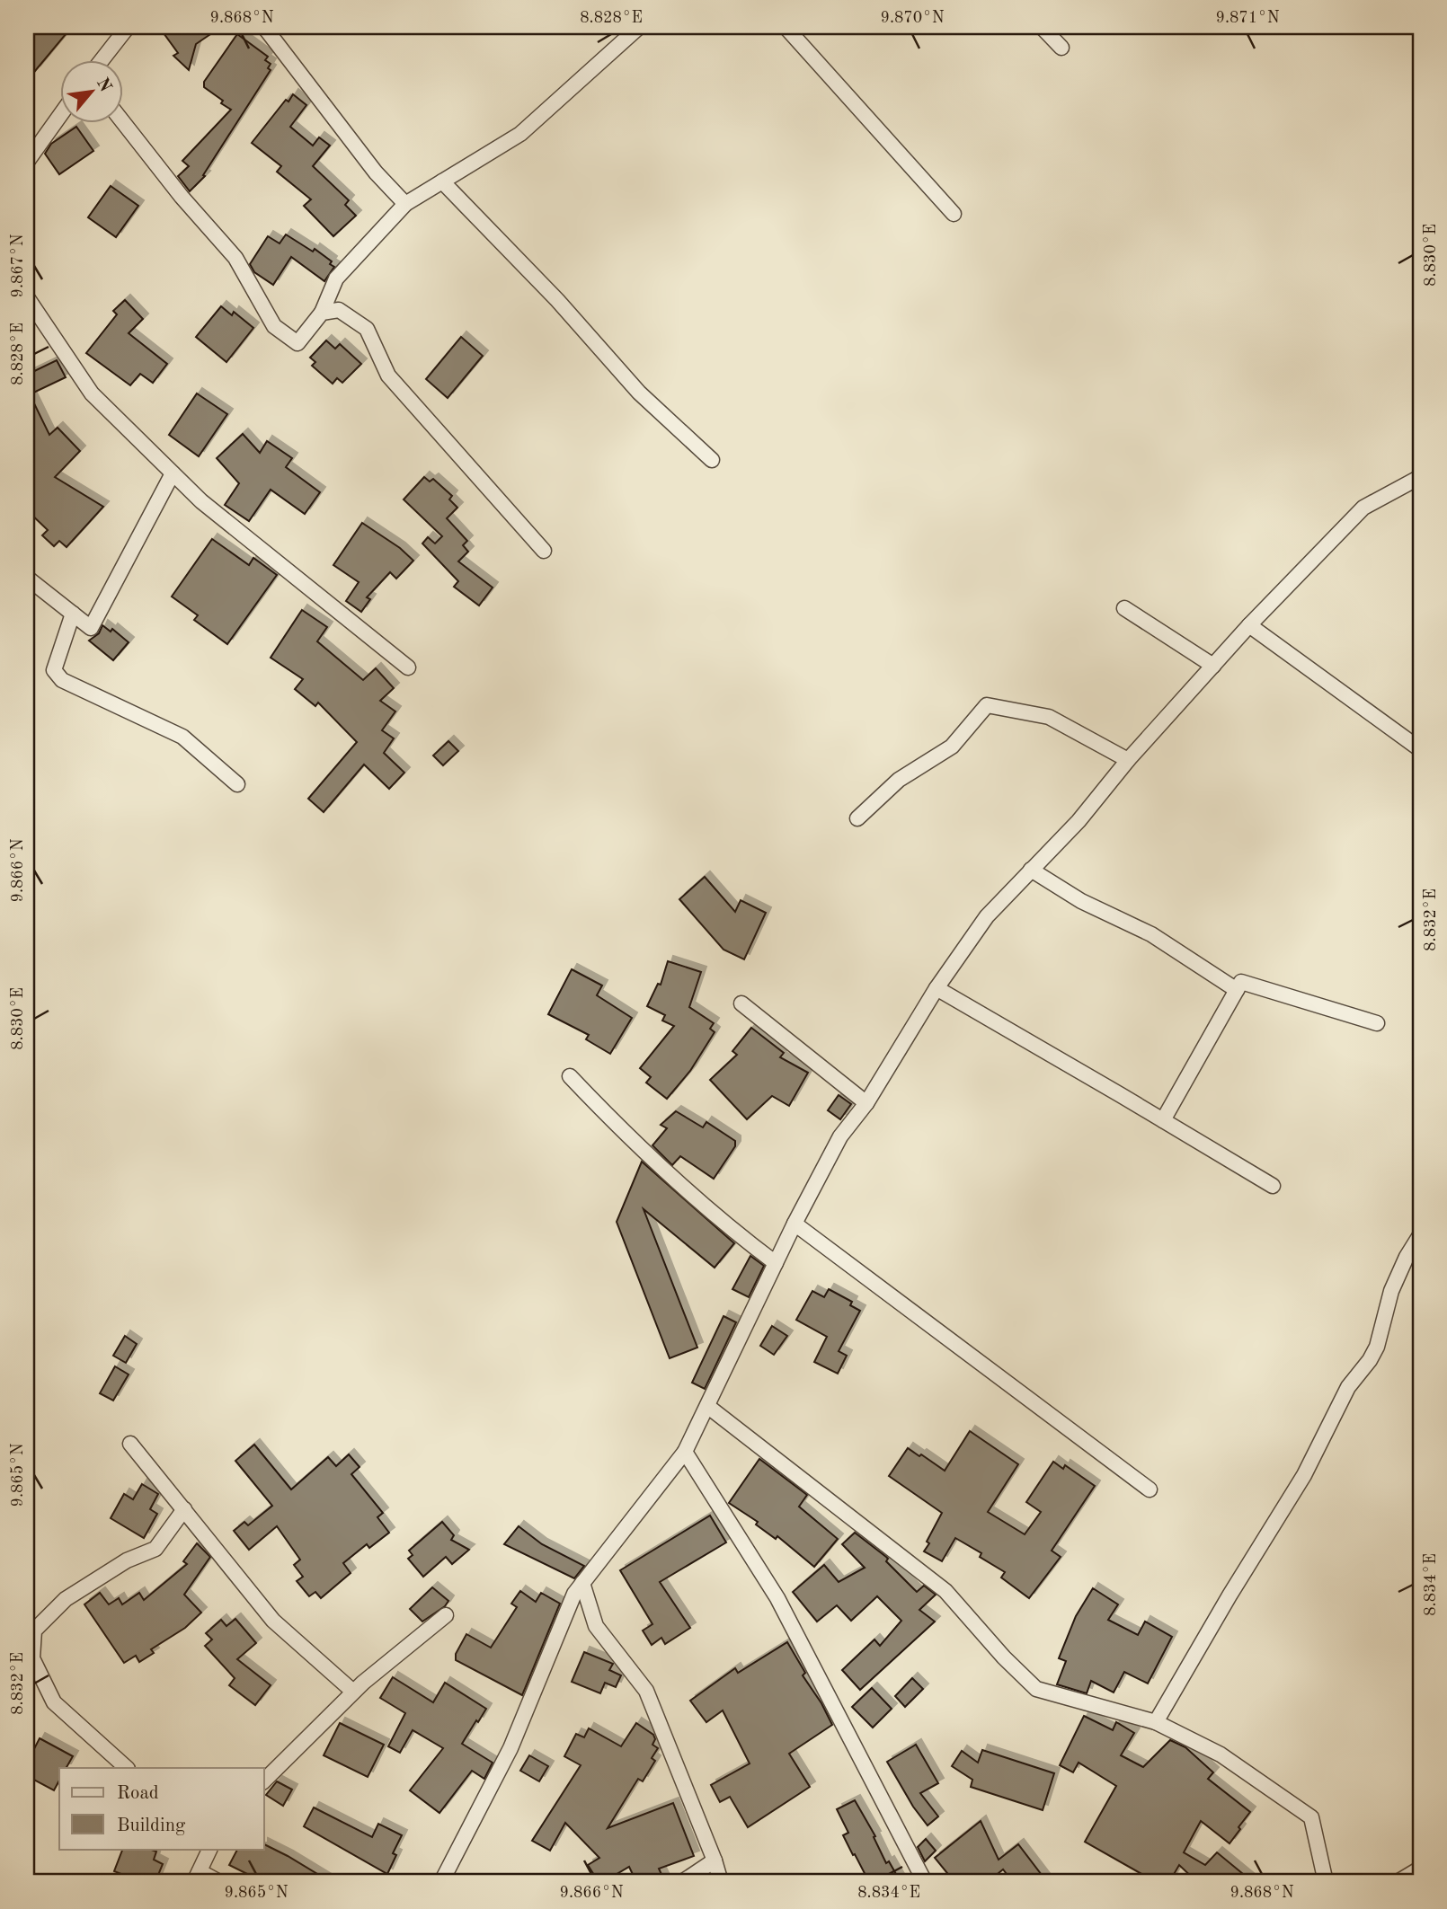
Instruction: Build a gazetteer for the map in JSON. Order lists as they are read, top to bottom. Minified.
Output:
{"legend":["Road","Building"],"north":"top right","coordinates":["9.868°N","8.828°E","9.870°N","9.871°N","8.830°E","9.867°N","9.866°N","8.832°E","9.865°N","8.834°E"]}
